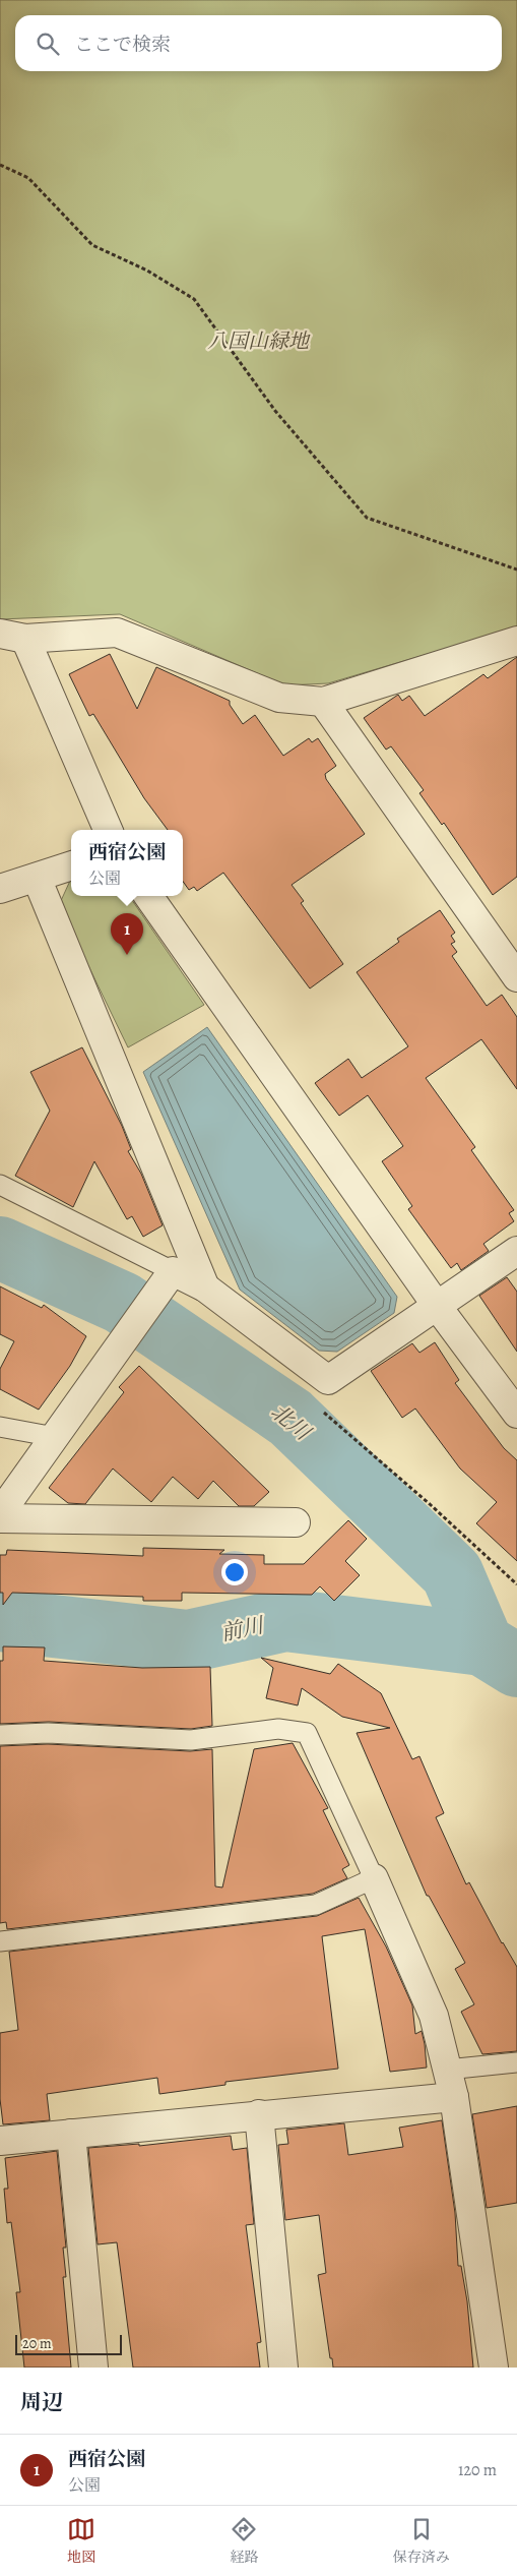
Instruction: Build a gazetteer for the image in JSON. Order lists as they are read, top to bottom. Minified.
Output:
{"water":["北川","前川"],"parks":["八国山緑地"],"scale_bar":"20 m","page":{"search":"ここで検索","popup":["西宿公園","公園"],"pins":"1","scale":"20 m","heading":"周辺","list":[{"mark":"1","name":"西宿公園","note":"公園","value":"120 m"}],"nav":["地図","経路","保存済み"]}}
